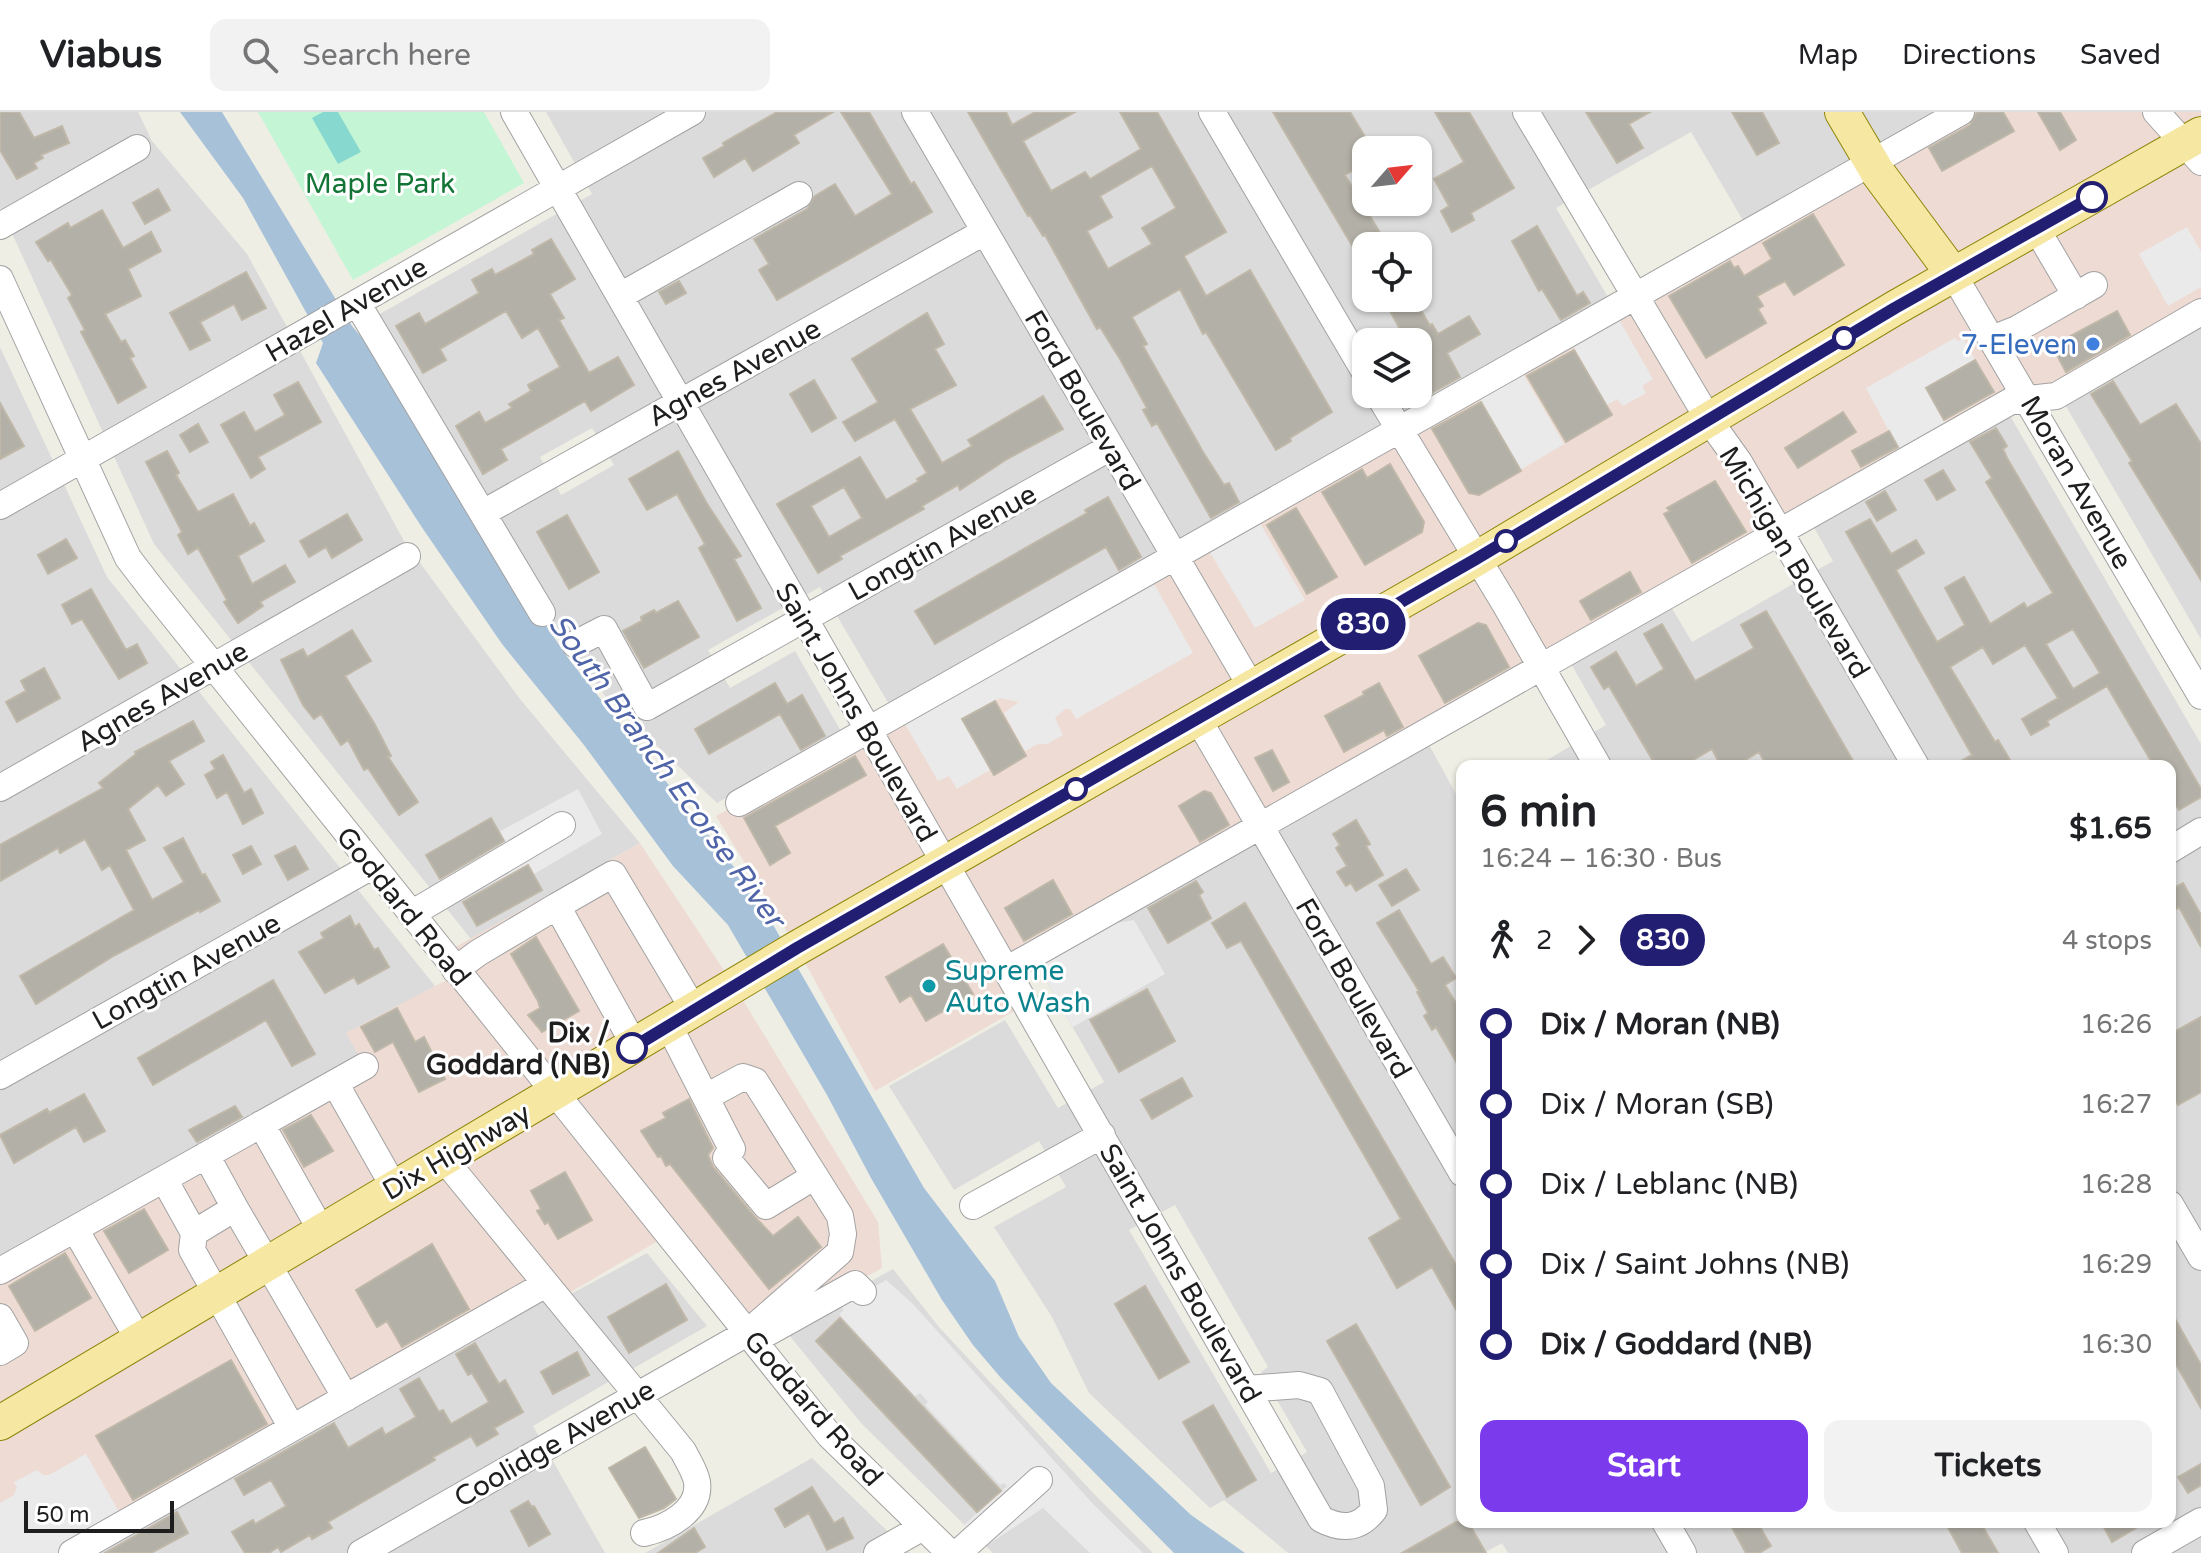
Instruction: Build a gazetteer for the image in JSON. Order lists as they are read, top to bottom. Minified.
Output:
{"streets":{"main road":["Moran Avenue","Dix Highway"],"street":["Hazel Avenue","Agnes Avenue","Ford Boulevard","Longtin Avenue","Michigan Boulevard","Saint Johns Boulevard","Goddard Road","Coolidge Avenue"]},"crossings":[["Hazel Avenue","Saint Johns Boulevard"],["Hazel Avenue","Goddard Road"],["Agnes Avenue","Ford Boulevard"],["Agnes Avenue","Saint Johns Boulevard"],["Agnes Avenue","Goddard Road"],["Ford Boulevard","Longtin Avenue"],["Ford Boulevard","Dix Highway"],["Moran Avenue","Dix Highway"],["Longtin Avenue","Saint Johns Boulevard"],["Longtin Avenue","Goddard Road"],["Michigan Boulevard","Dix Highway"],["Saint Johns Boulevard","Dix Highway"],["Goddard Road","Dix Highway"],["Goddard Road","Coolidge Avenue"]],"water":["South Branch Ecorse River"],"parks":["Maple Park"],"places":["7-Eleven","Supreme Auto Wash","Dix / Goddard (NB)"],"lines":["bus line 830"],"scale_bar":"50 m","north":"top right","page":{"header":"Viabus","search":"Search here","nav":["Map","Directions","Saved"],"on_map":"830","heading":["6 min","16:24 – 16:30 · Bus","$1.65"],"legs":["2","830","4 stops"],"list":[{"name":"Dix / Moran (NB)","value":"16:26"},{"name":"Dix / Moran (SB)","value":"16:27"},{"name":"Dix / Leblanc (NB)","value":"16:28"},{"name":"Dix / Saint Johns (NB)","value":"16:29"},{"name":"Dix / Goddard (NB)","value":"16:30"}],"buttons":["Start","Tickets"],"scale":"50 m"}}
